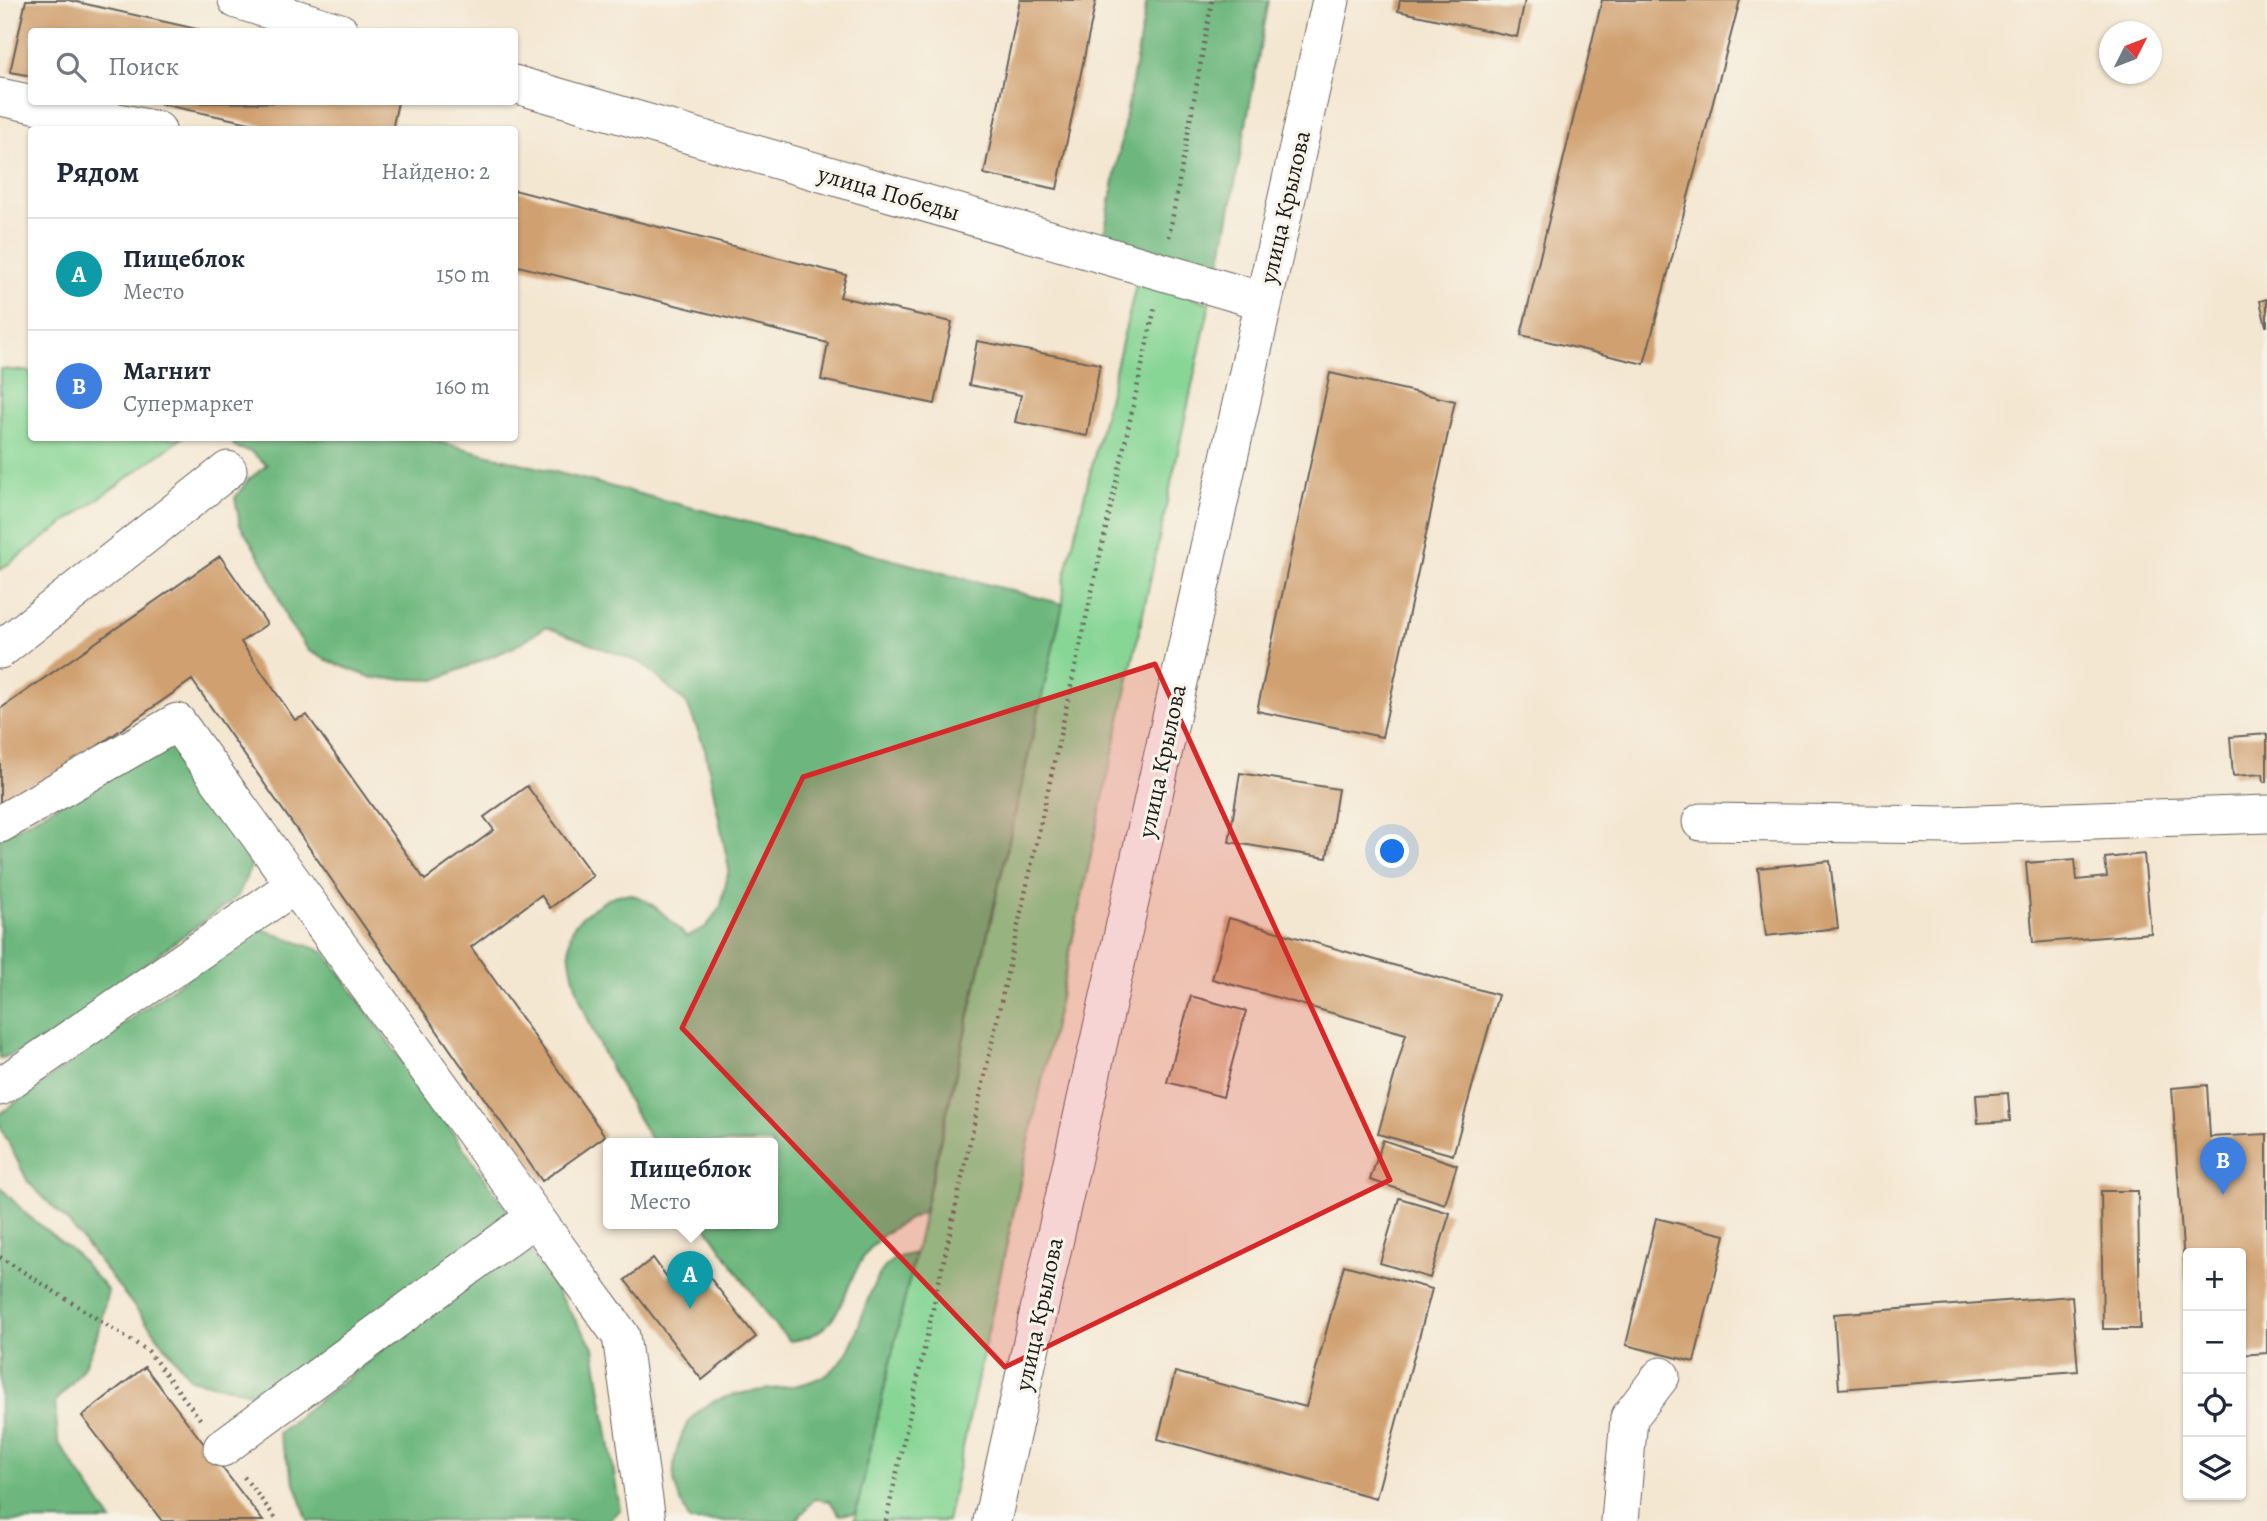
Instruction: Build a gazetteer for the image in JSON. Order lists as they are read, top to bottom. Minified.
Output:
{"streets":{"street":["улица Победы","улица Крылова"]},"crossings":[["улица Победы","улица Крылова"]],"north":"top right","page":{"search":"Поиск","heading":["Рядом","Найдено: 2"],"list":[{"mark":"A","name":"Пищеблок","note":"Место","value":"150 m"},{"mark":"B","name":"Магнит","note":"Супермаркет","value":"160 m"}],"pins":["B","A"],"popup":["Пищеблок","Место"],"map_buttons":["+","−"]}}
